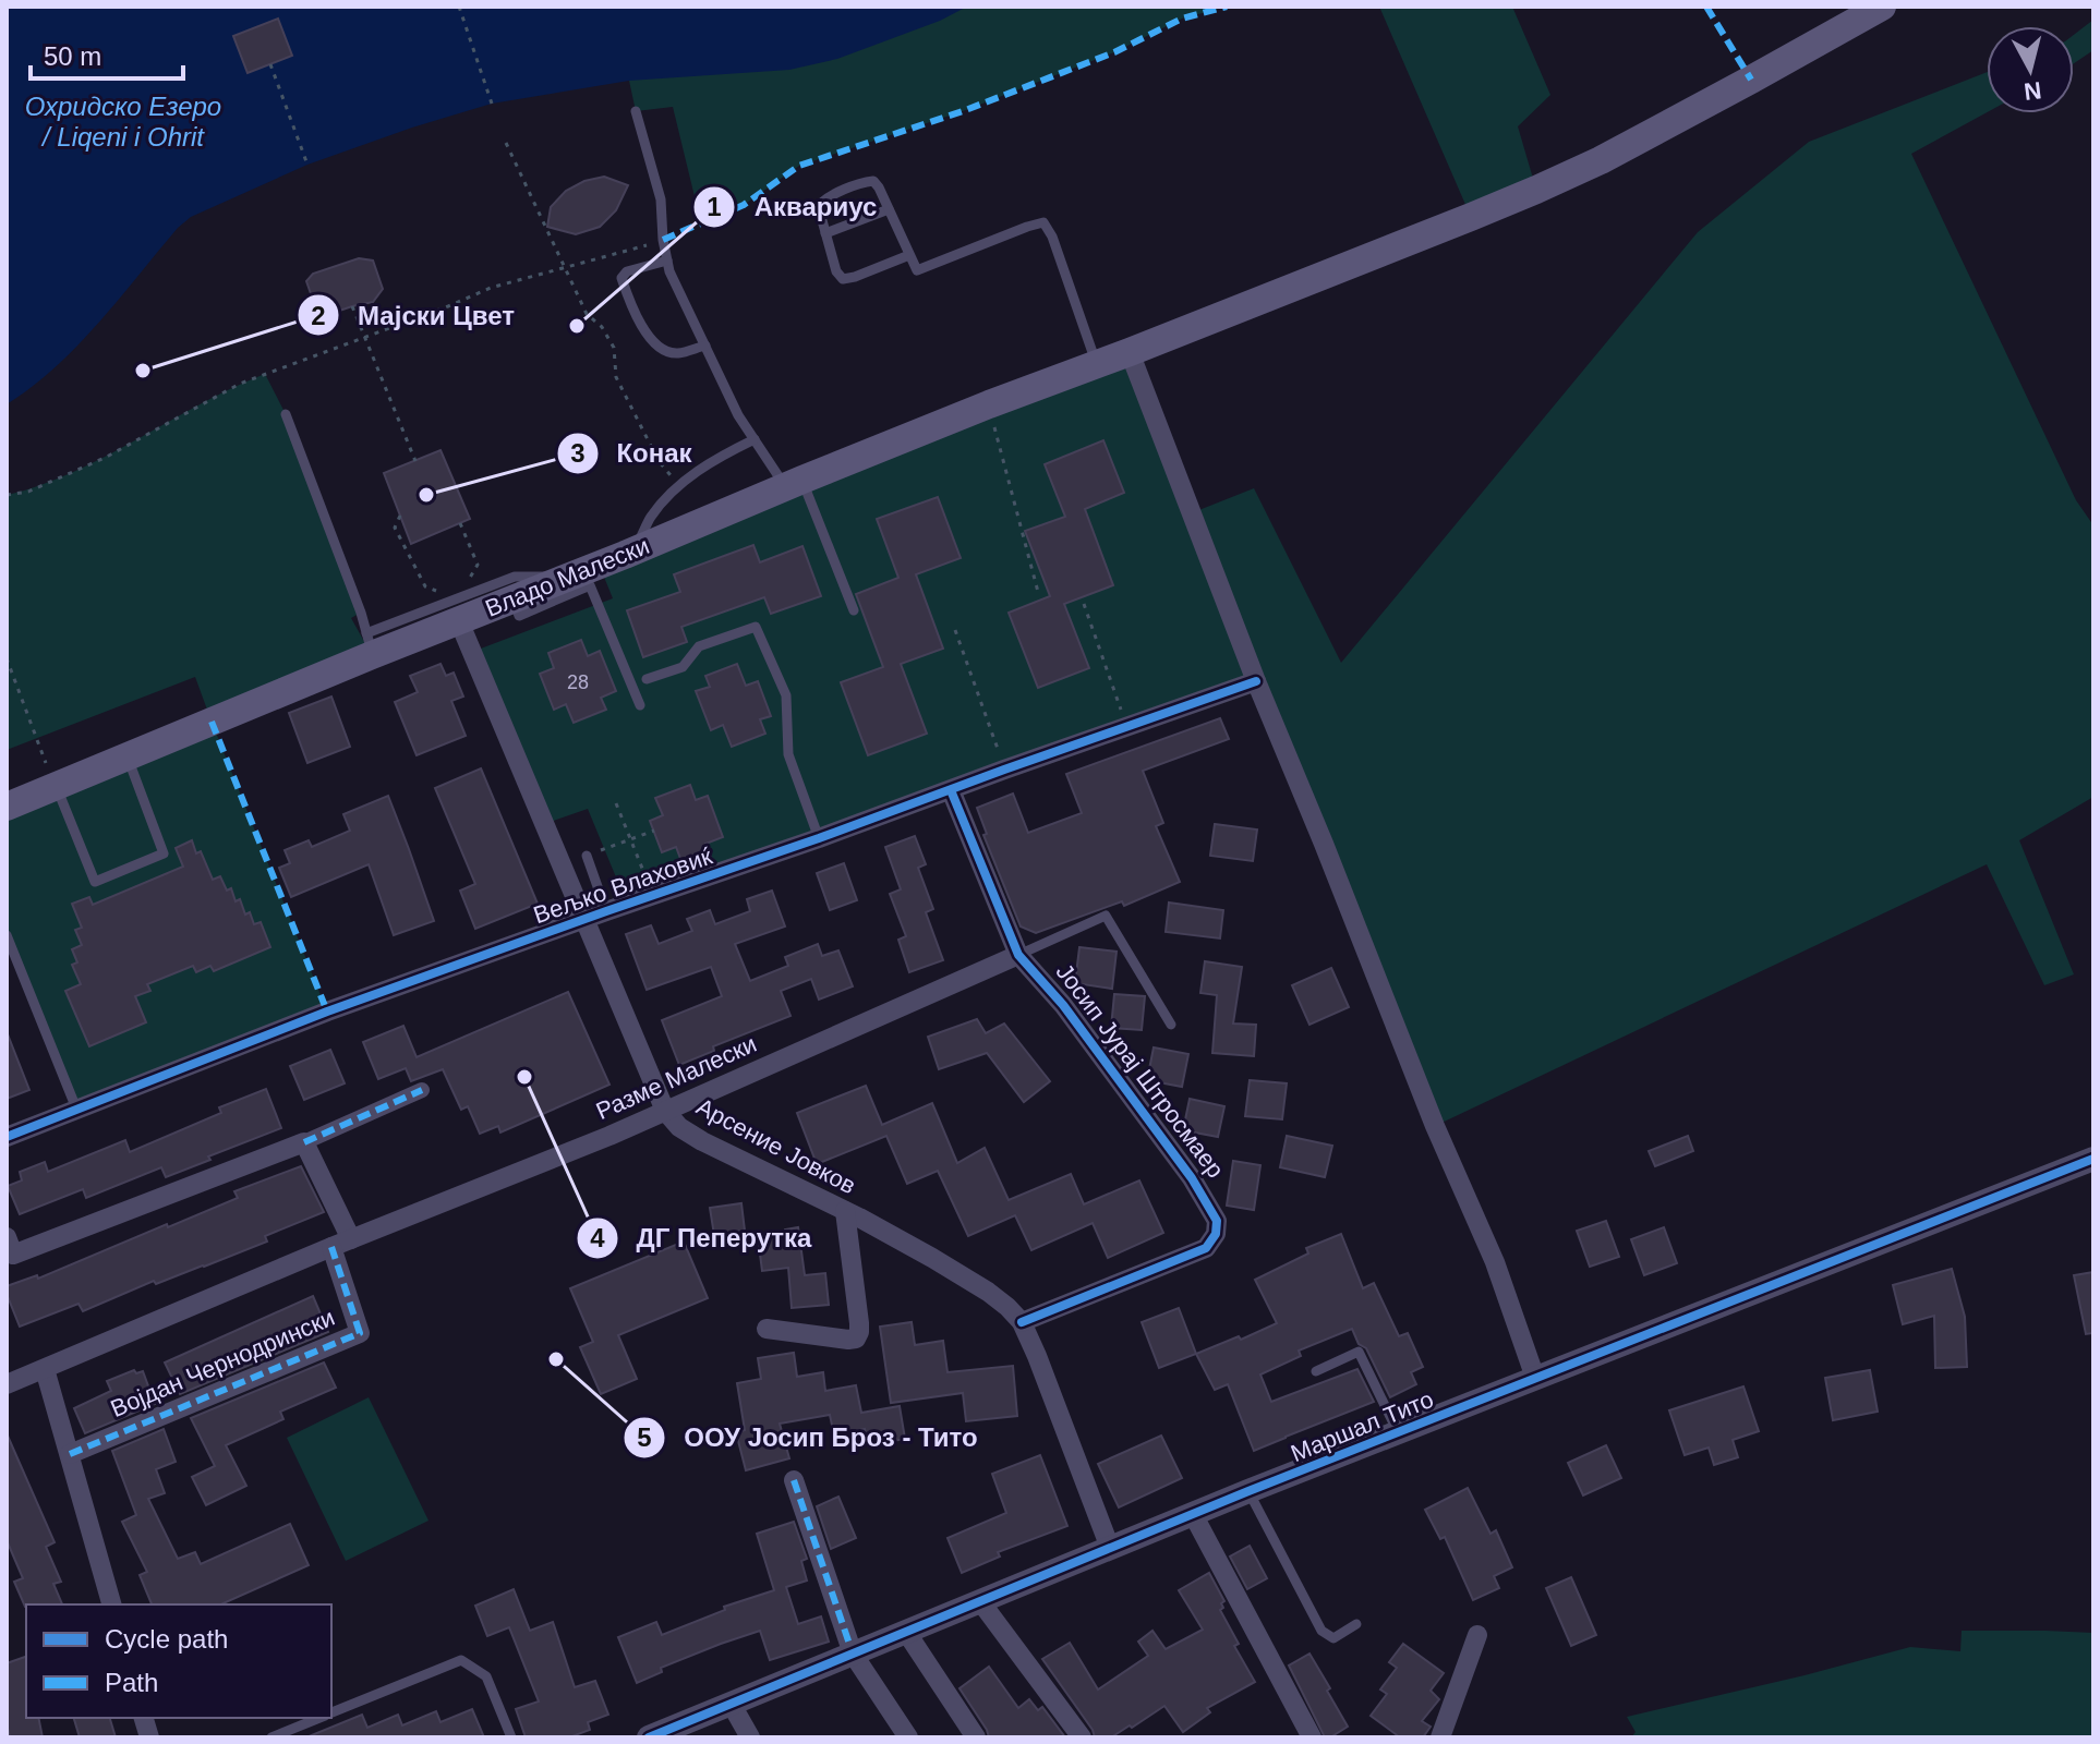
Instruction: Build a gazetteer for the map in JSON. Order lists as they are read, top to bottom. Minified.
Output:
{"streets":{"main road":["Владо Малески"],"street":["Вељко Влаховиќ","Јосип Јурај Штросмаер","Разме Малески","Арсение Јовков","Војдан Чернодрински","Маршал Тито"]},"crossings":[["Владо Малески","Арсение Јовков"],["Вељко Влаховиќ","Јосип Јурај Штросмаер"],["Вељко Влаховиќ","Арсение Јовков"],["Јосип Јурај Штросмаер","Разме Малески"],["Јосип Јурај Штросмаер","Арсение Јовков"],["Разме Малески","Арсение Јовков"],["Разме Малески","Војдан Чернодрински"],["Арсение Јовков","Маршал Тито"]],"water":["Охридско Езеро / Liqeni i Ohrit"],"places":["Аквариус","Мајски Цвет","Конак","ДГ Пеперутка","ООУ Јосип Броз - Тито"],"house_numbers":["28"],"legend":["Cycle path","Path"],"scale_bar":"50 m","north":"bottom"}
